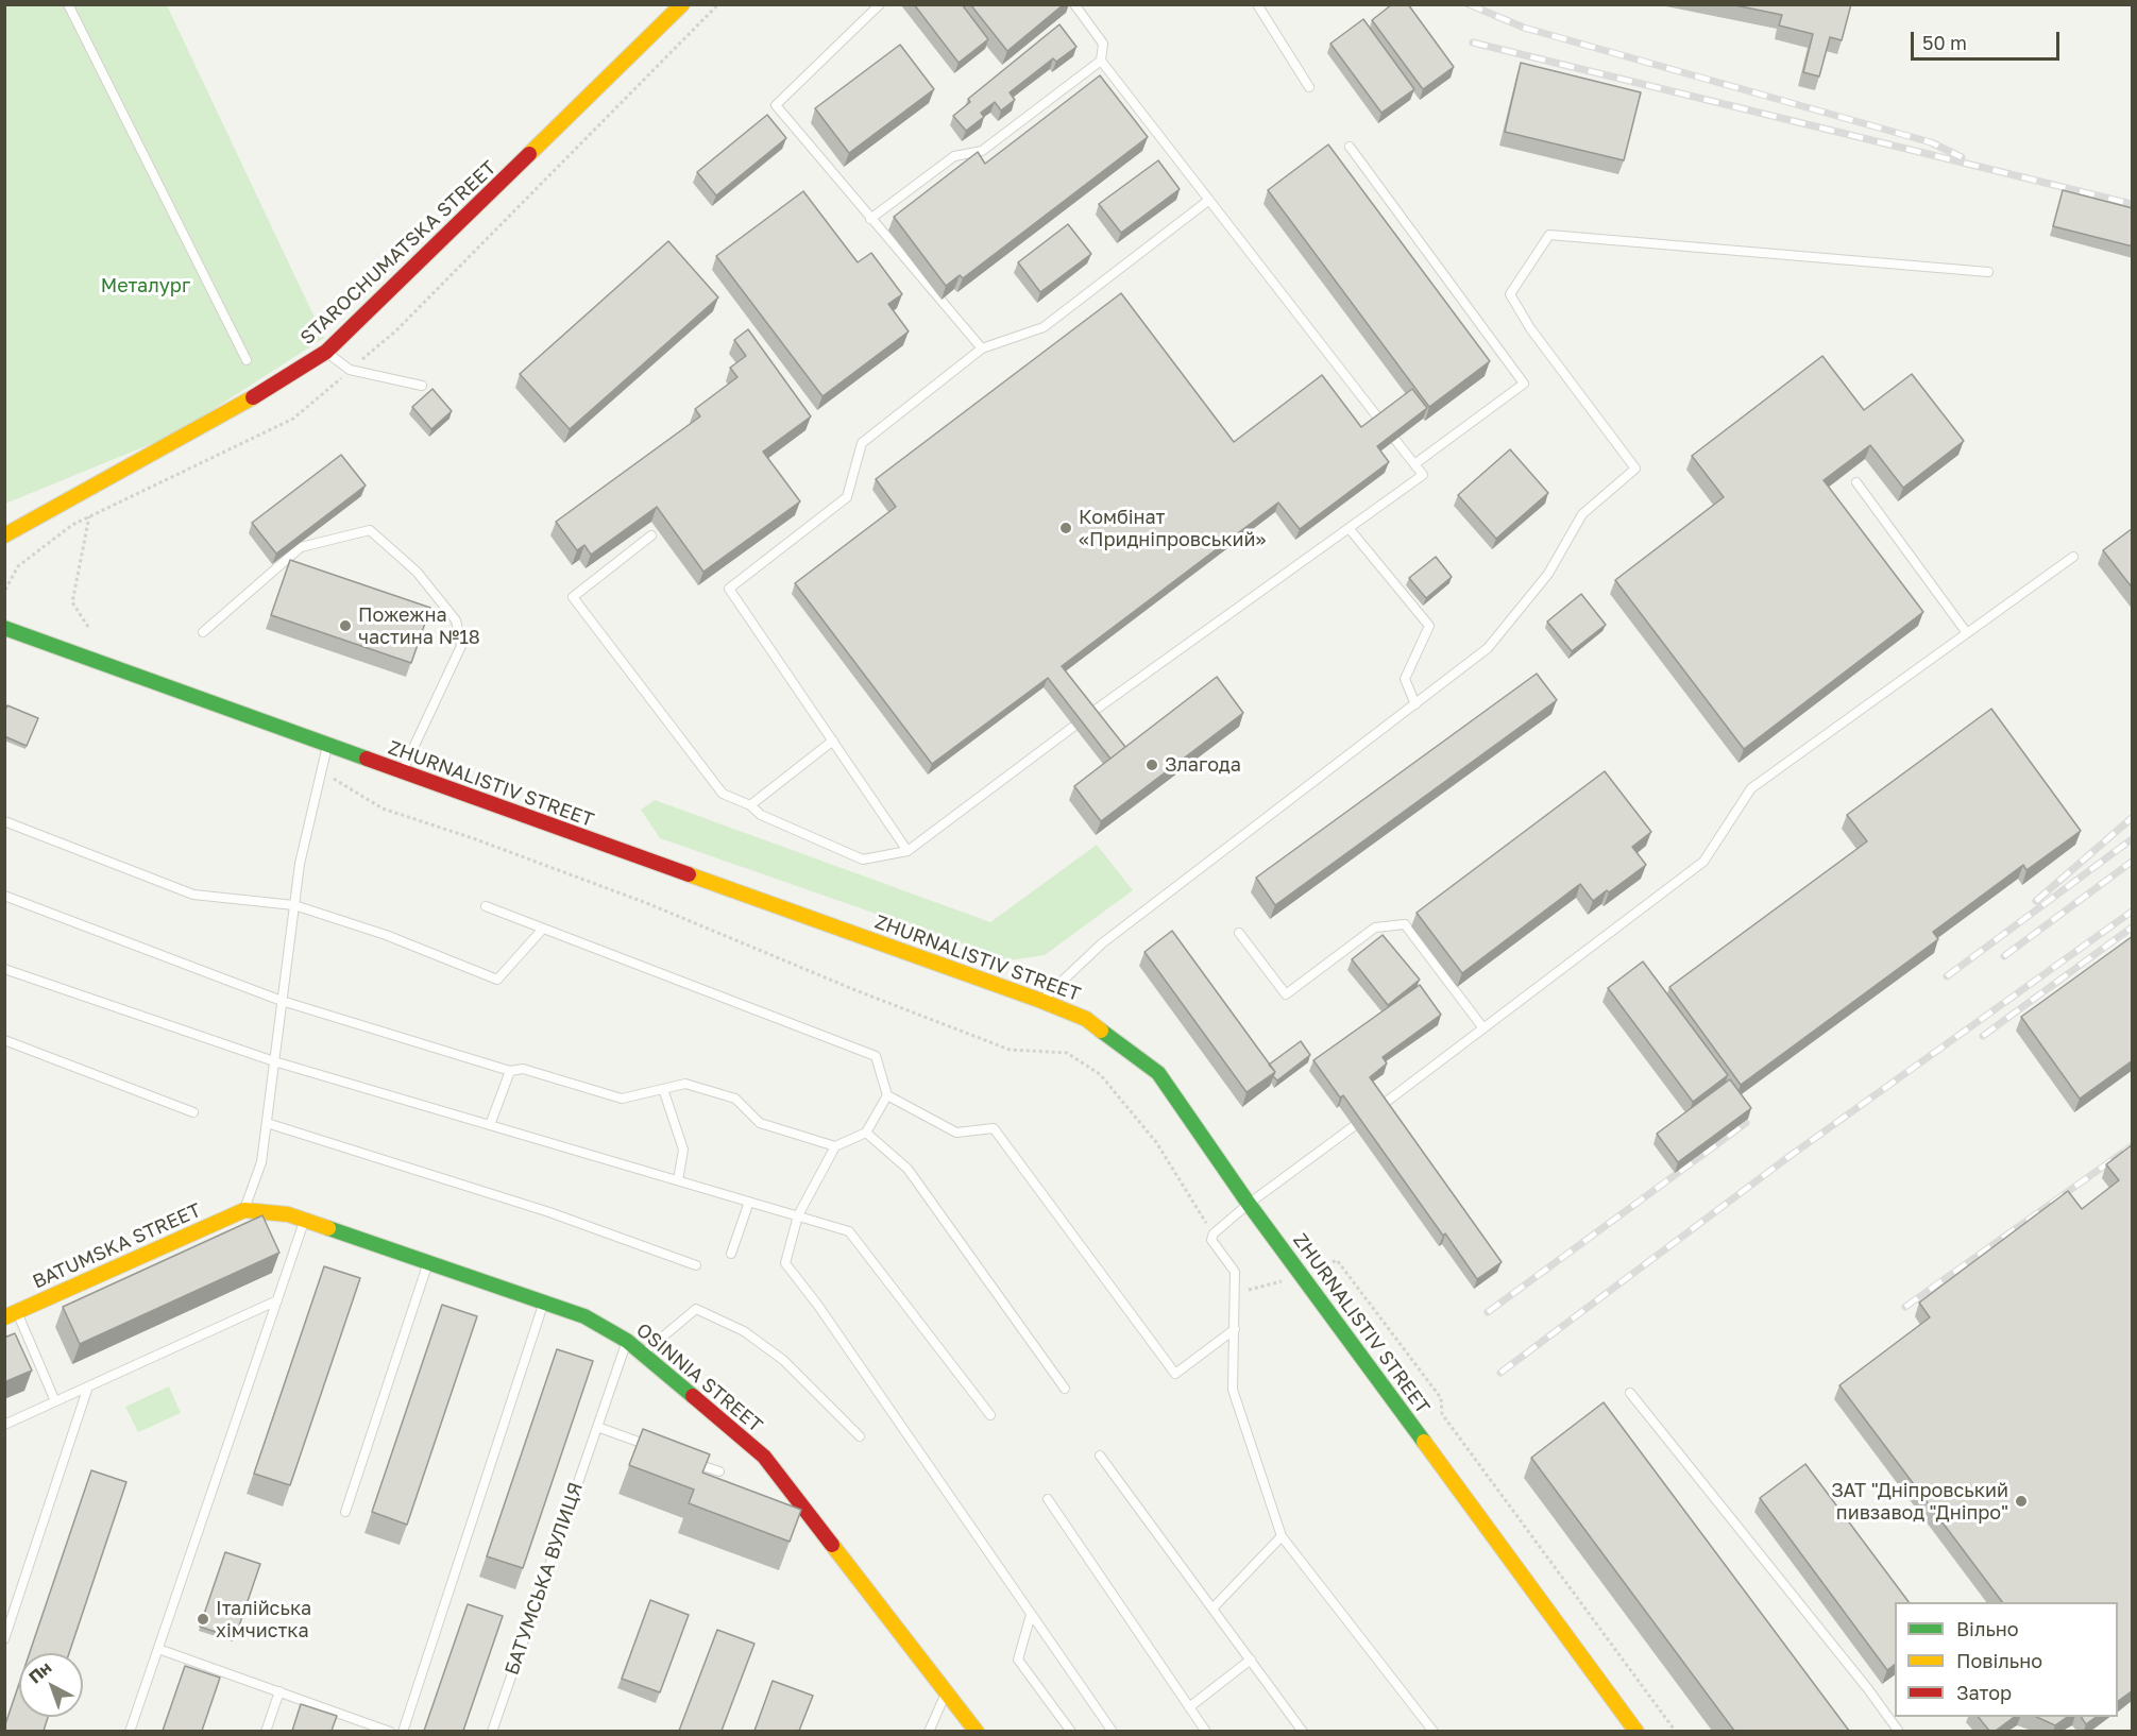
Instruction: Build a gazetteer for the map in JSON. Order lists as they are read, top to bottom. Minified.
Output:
{"streets":{"street":["STAROCHUMATSKA STREET","ZHURNALISTIV STREET","BATUMSKA STREET","OSINNIA STREET"],"lane":["БАТУМСЬКА ВУЛИЦЯ"]},"crossings":[["BATUMSKA STREET","OSINNIA STREET"],["OSINNIA STREET","БАТУМСЬКА ВУЛИЦЯ"]],"parks":["Металург"],"places":["Комбінат «Придніпровський»","Пожежна частина №18","Злагода","ЗАТ \"Дніпровський пивзавод \"Дніпро\"","Італійська хімчистка"],"legend":["Вільно","Повільно","Затор"],"scale_bar":"50 m","north":"top left"}
